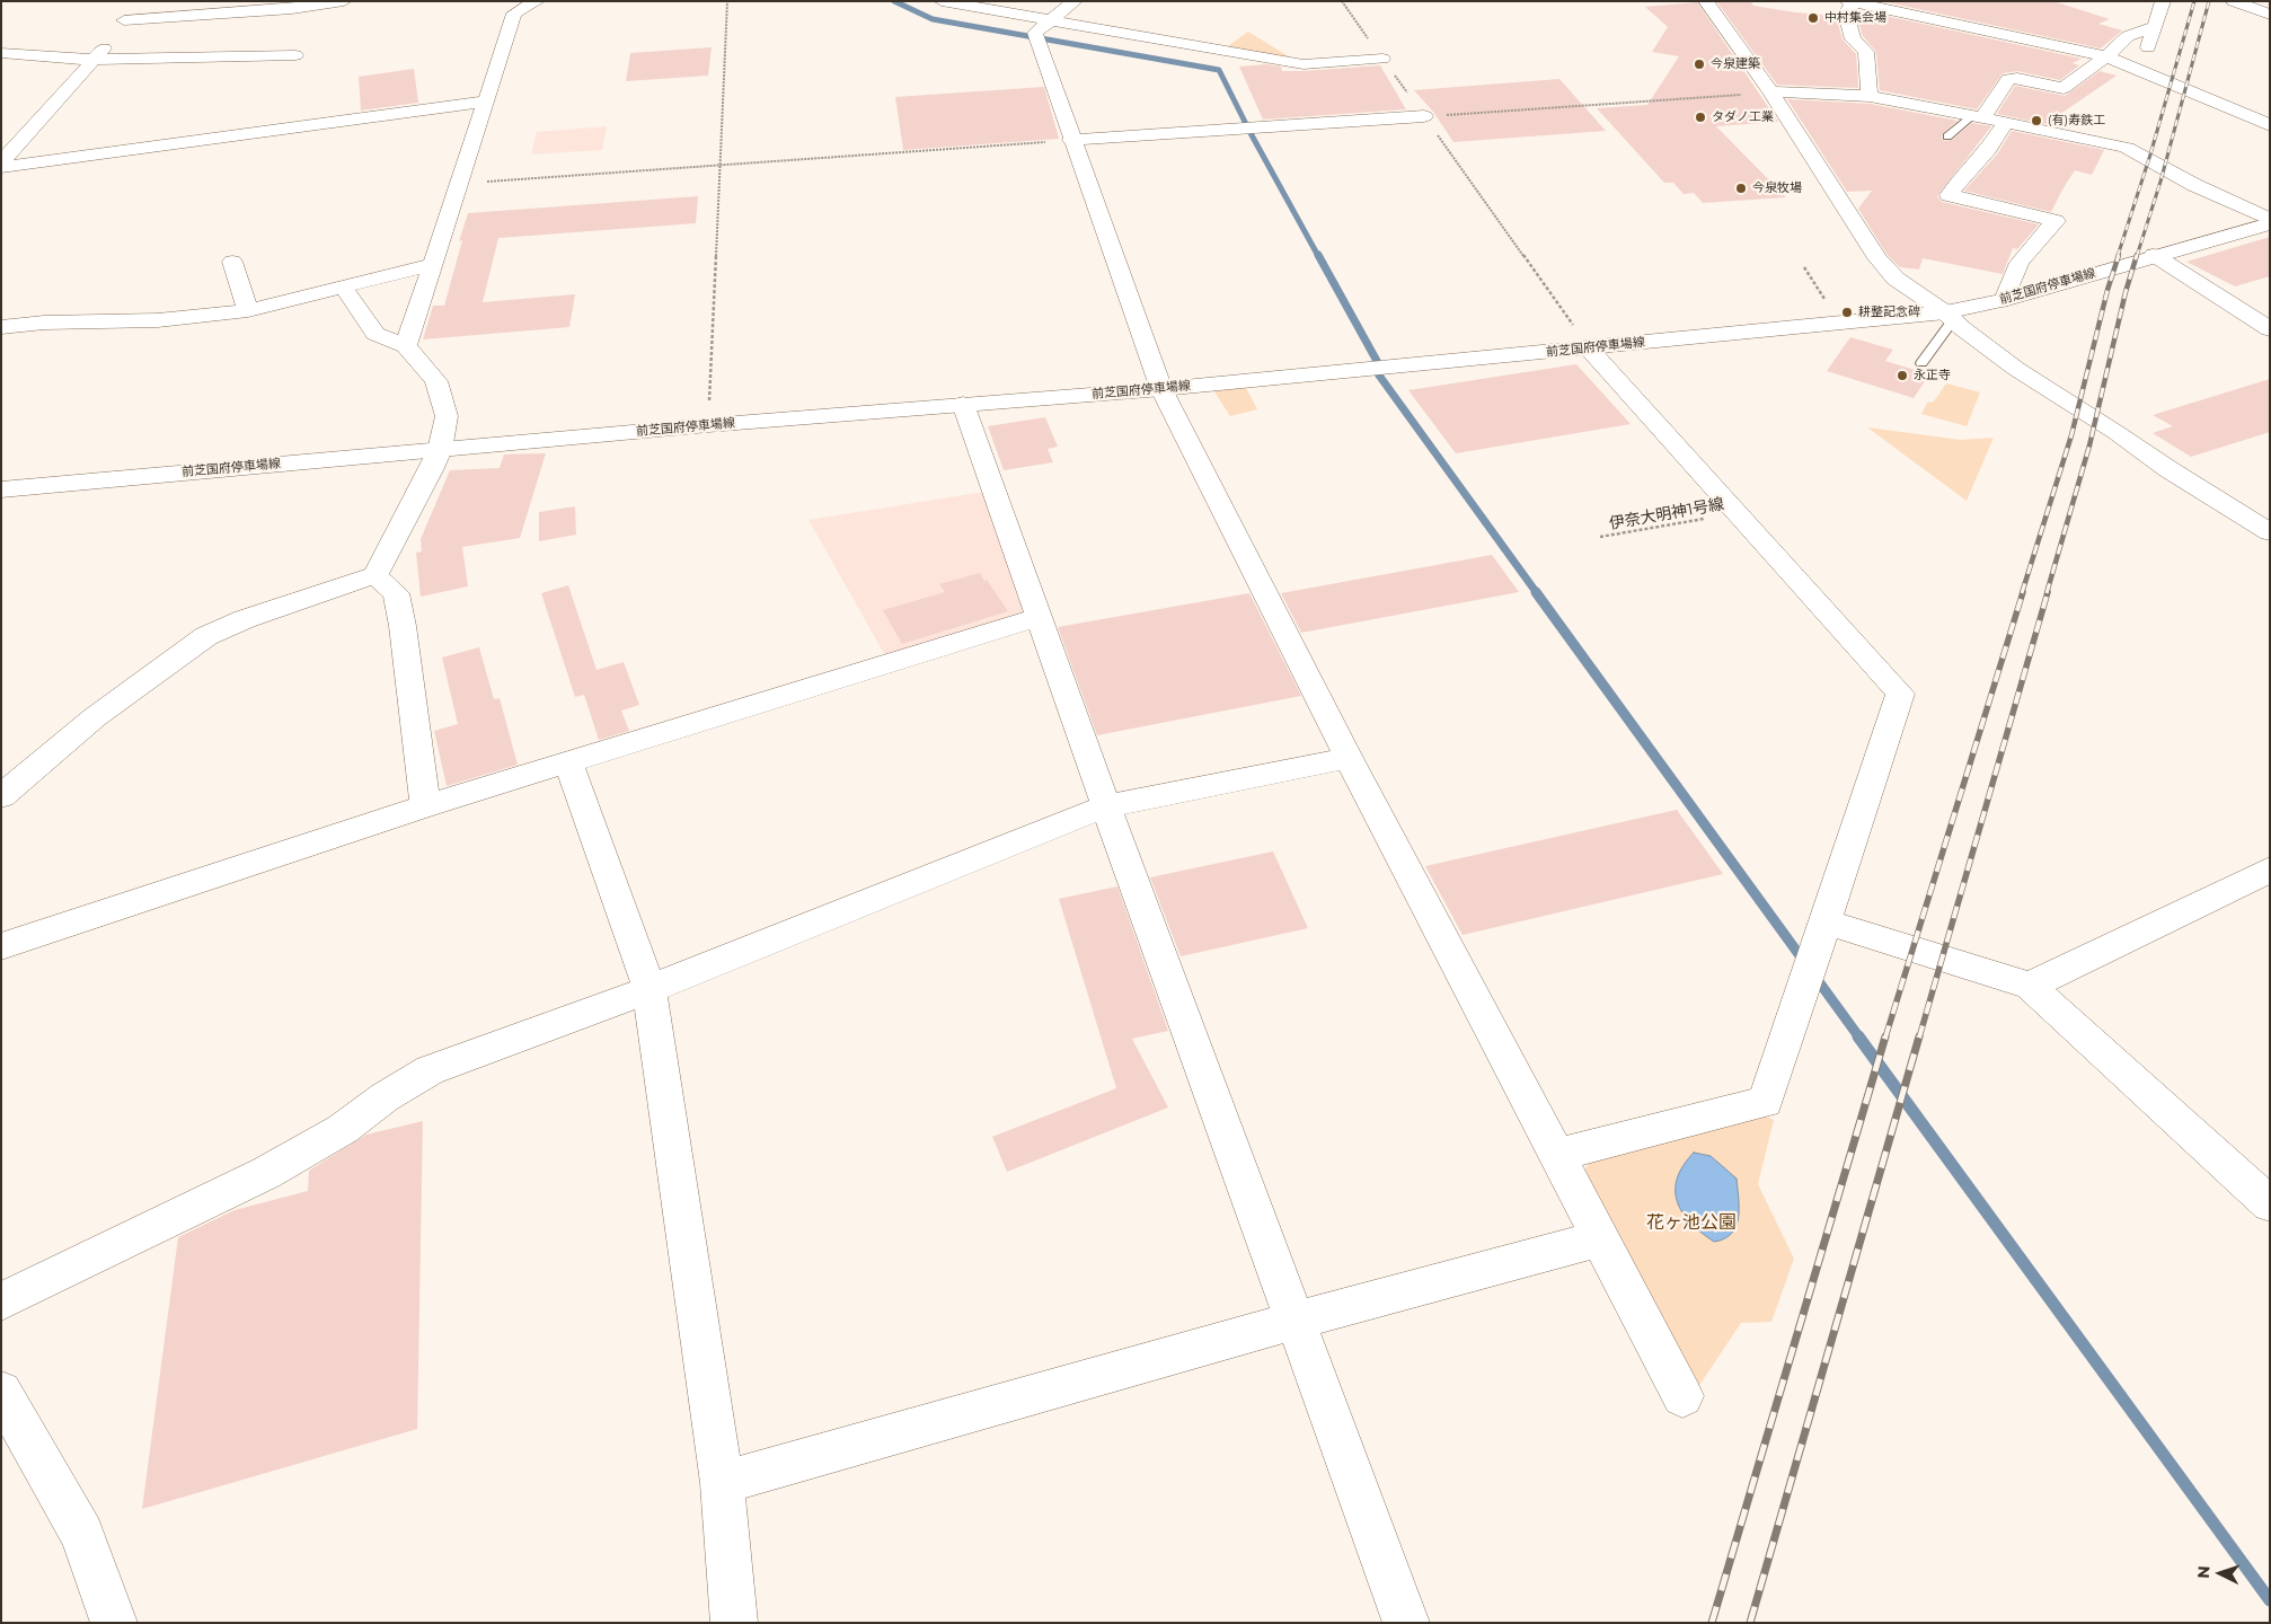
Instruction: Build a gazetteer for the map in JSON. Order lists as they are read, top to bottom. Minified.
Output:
{"streets":{"street":["前芝国府停車場線"],"path":["伊奈大明神1号線"]},"parks":["花ヶ池公園"],"places":["中村集会場","今泉建築","タダノ工業","(有)寿鉄工","今泉牧場","耕整記念碑","永正寺"],"north":"left"}
